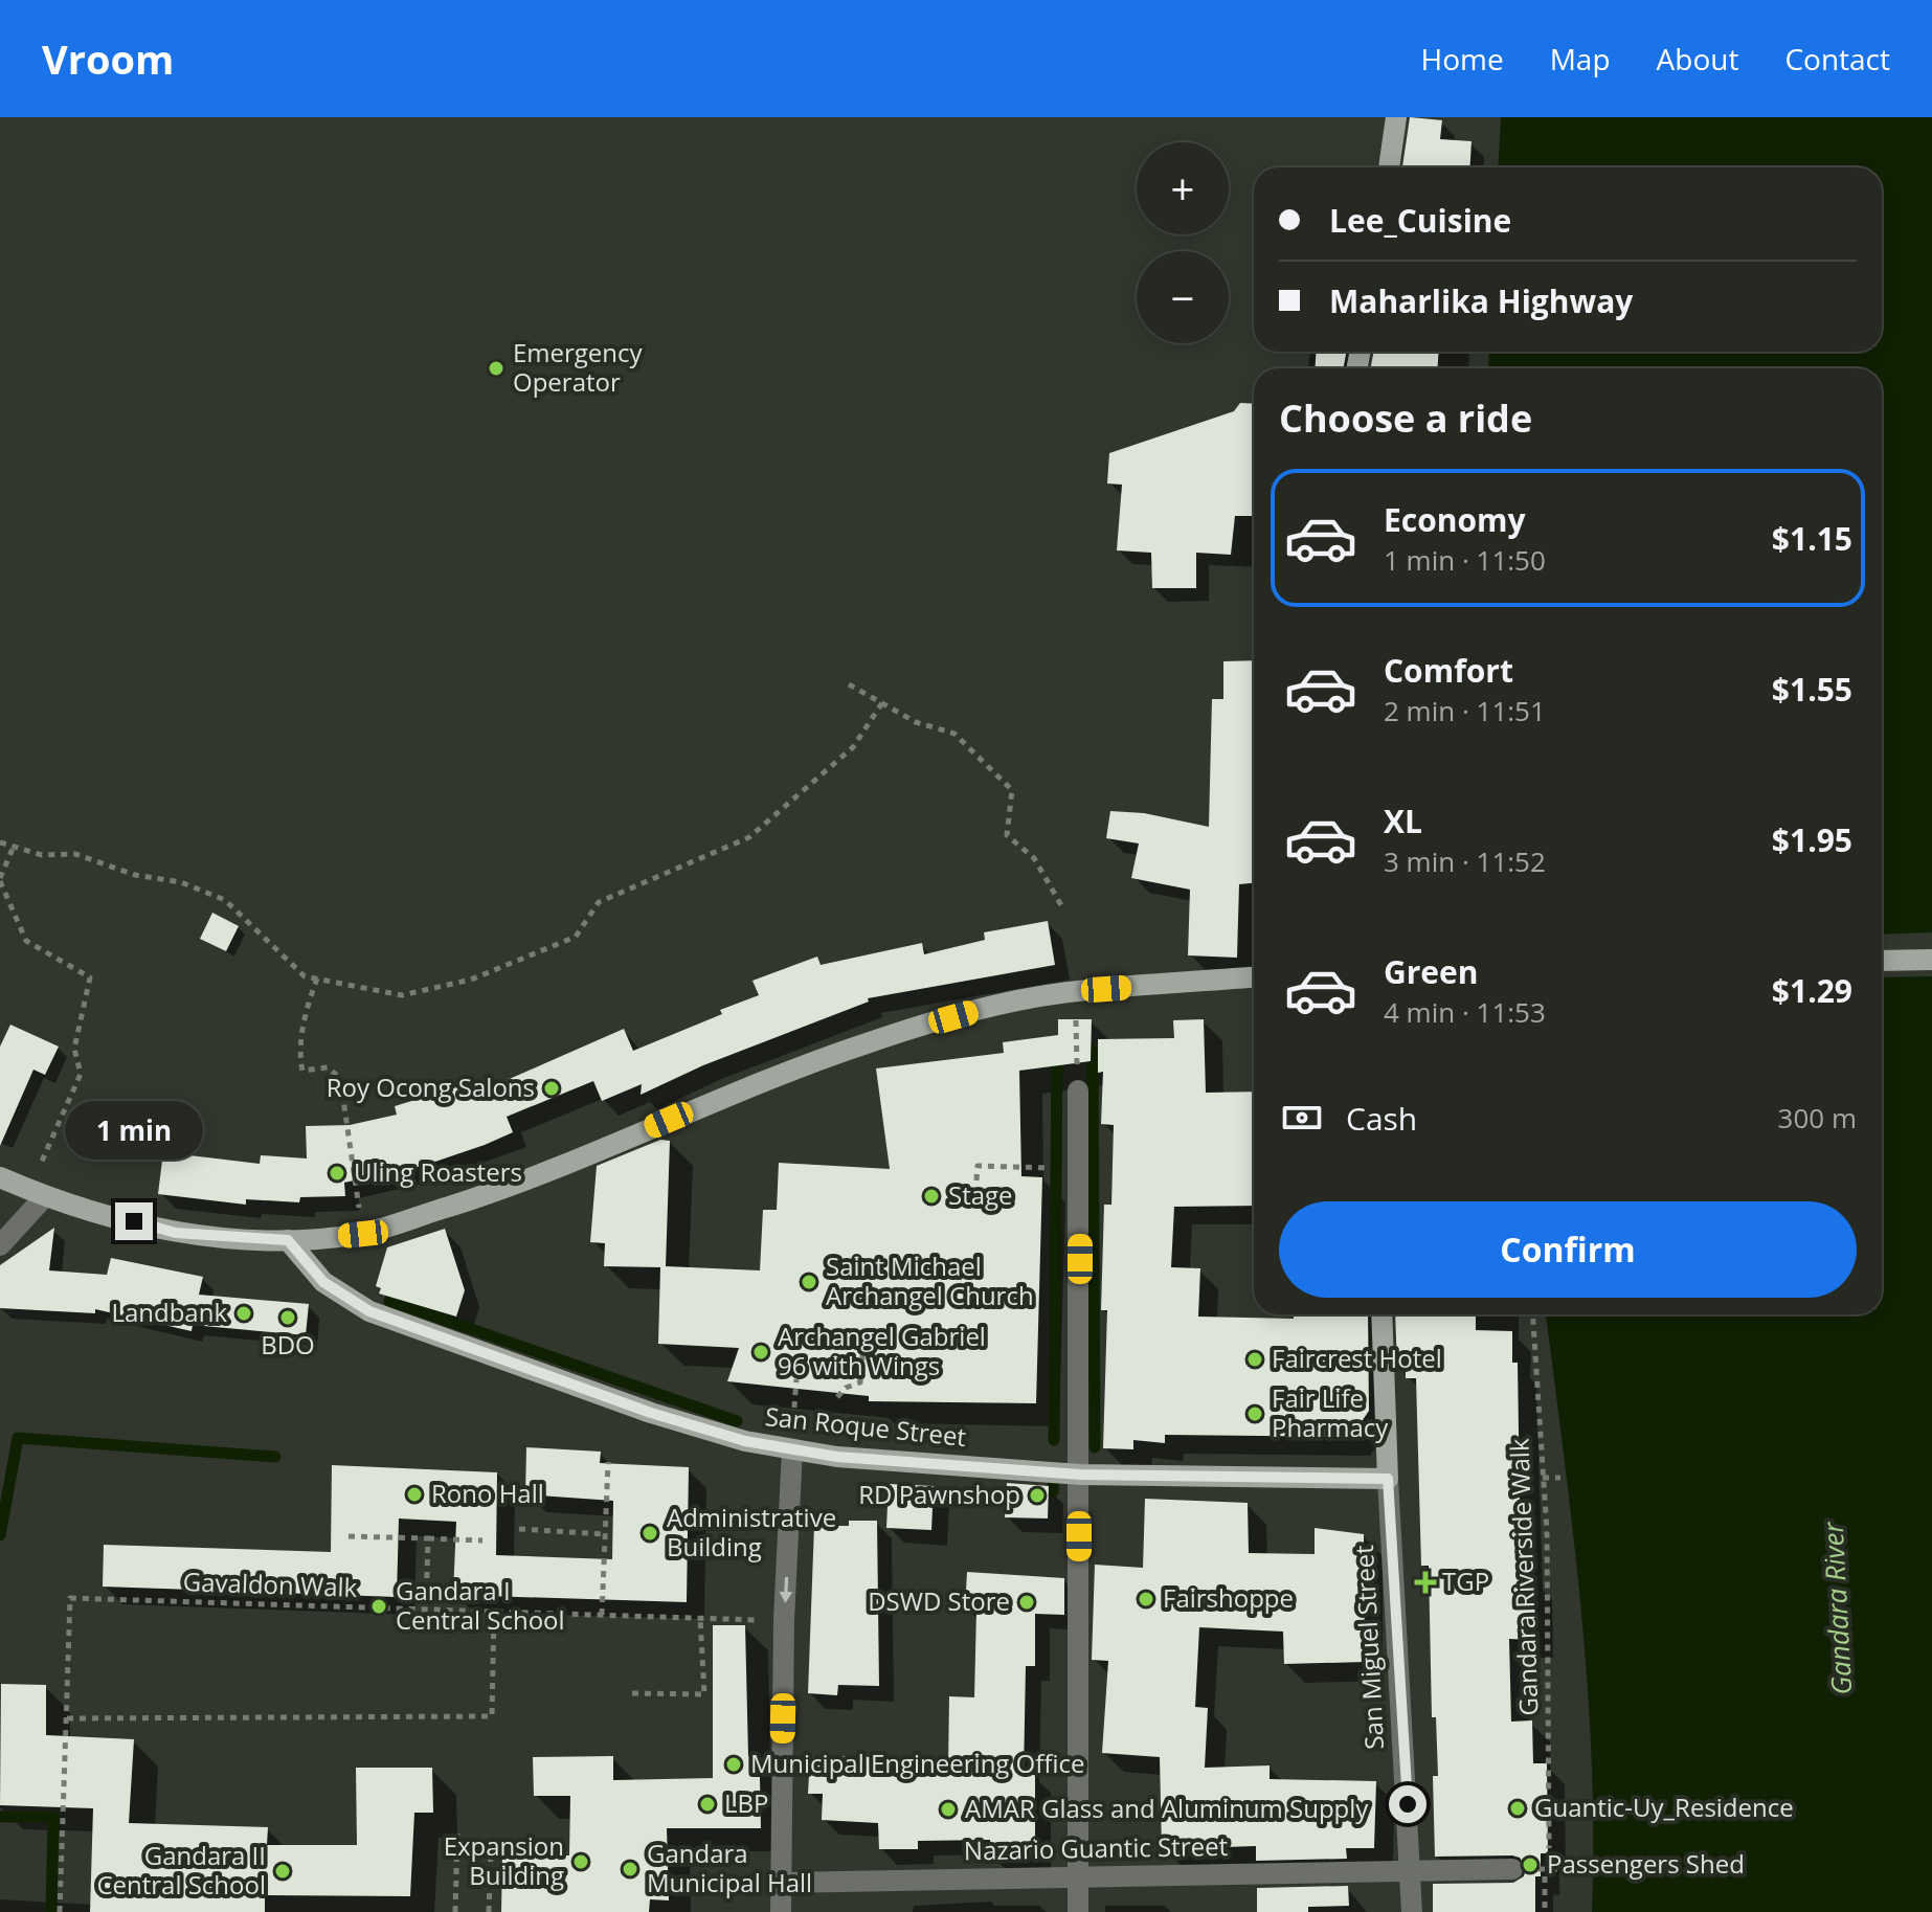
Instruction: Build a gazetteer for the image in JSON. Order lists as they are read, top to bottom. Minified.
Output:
{"streets":{"main road":["San Roque Street"],"street":["San Miguel Street","Nazario Guantic Street"],"path":["Gandara Riverside Walk","Gavaldon Walk"]},"crossings":[["San Roque Street","San Miguel Street"],["San Miguel Street","Nazario Guantic Street"]],"water":["Gandara River"],"places":{"other":["Emergency Operator","Roy Ocong Salons","Uling Roasters","Stage","Saint Michael Archangel Church","Landbank","BDO","Archangel Gabriel 96 with Wings","Faircrest Hotel","Fair Life Pharmacy","Rono Hall","RD Pawnshop","Administrative Building","Fairshoppe","DSWD Store","Gandara I Central School","Municipal Engineering Office","LBP","Guantic-Uy_Residence","AMAR Glass and Aluminum Supply","Expansion Building","Passengers Shed","Gandara Municipal Hall","Gandara II Central School"],"health":["TGP"]},"page":{"header":"Vroom","nav":["Home","Map","About","Contact"],"map_buttons":["+","−"],"banner":["Lee_Cuisine","Maharlika Highway"],"heading":"Choose a ride","list":[{"name":"Economy","note":"1 min · 11:50","value":"$1.15"},{"name":"Comfort","note":"2 min · 11:51","value":"$1.55"},{"name":"XL","note":"3 min · 11:52","value":"$1.95"},{"name":"Green","note":"4 min · 11:53","value":"$1.29"}],"pay":["Cash","300 m"],"bubble":"1 min","buttons":"Confirm"}}
